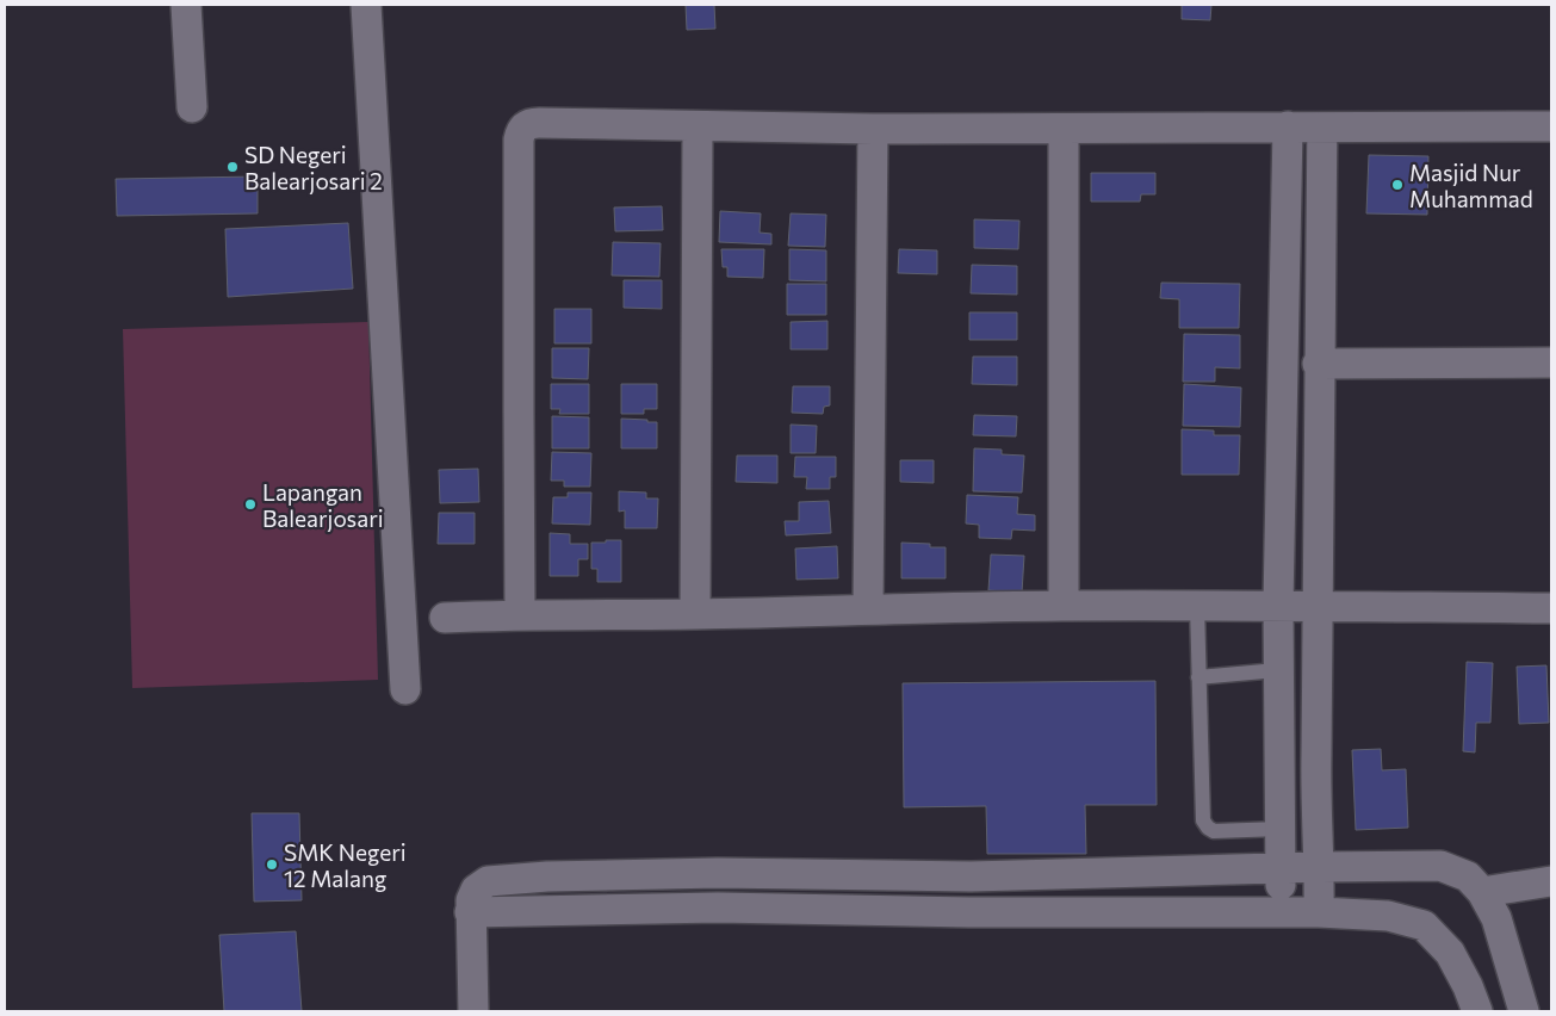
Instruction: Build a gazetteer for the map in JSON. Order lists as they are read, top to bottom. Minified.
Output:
{"places":["SD Negeri Balearjosari 2","Masjid Nur Muhammad","Lapangan Balearjosari","SMK Negeri 12 Malang"]}
